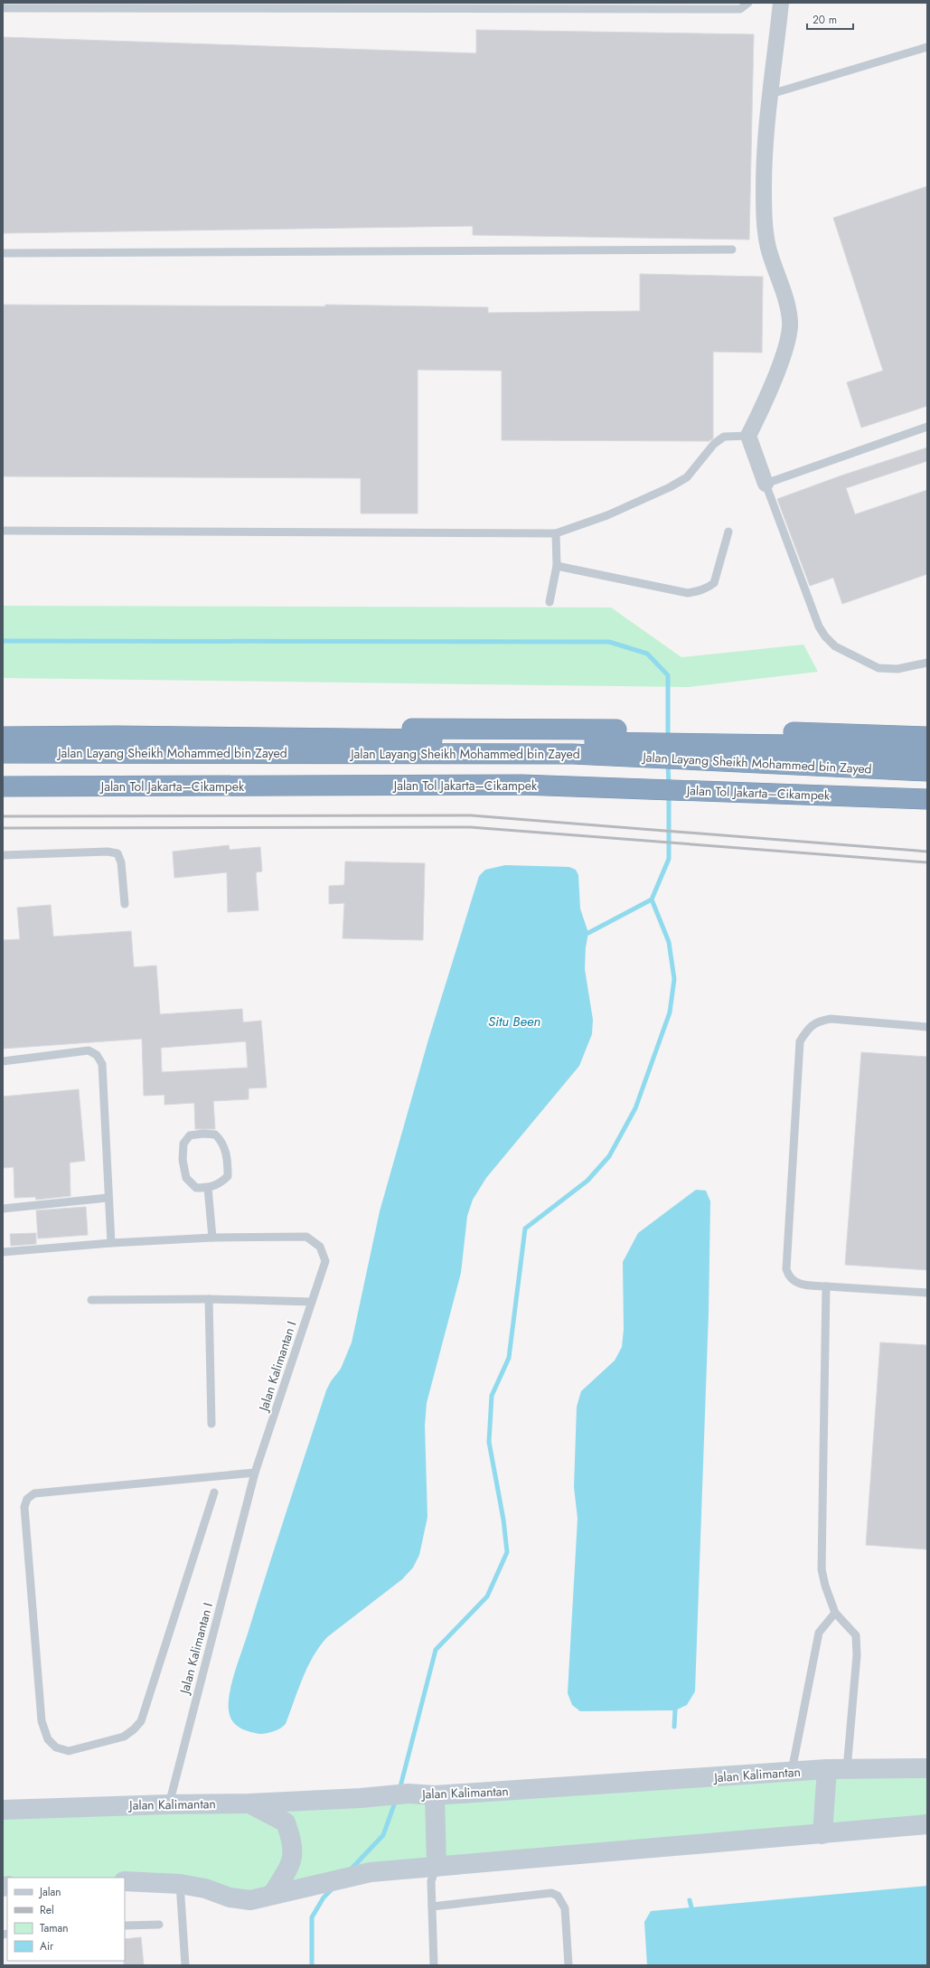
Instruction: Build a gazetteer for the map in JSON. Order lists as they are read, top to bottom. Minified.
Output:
{"streets":{"highway":["Jalan Layang Sheikh Mohammed bin Zayed","Jalan Tol Jakarta–Cikampek"],"street":["Jalan Kalimantan"],"lane":["Jalan Kalimantan I"]},"crossings":[["Jalan Kalimantan I","Jalan Kalimantan"]],"water":["Situ Been"],"legend":["Jalan","Rel","Taman","Air"],"scale_bar":"20 m"}
